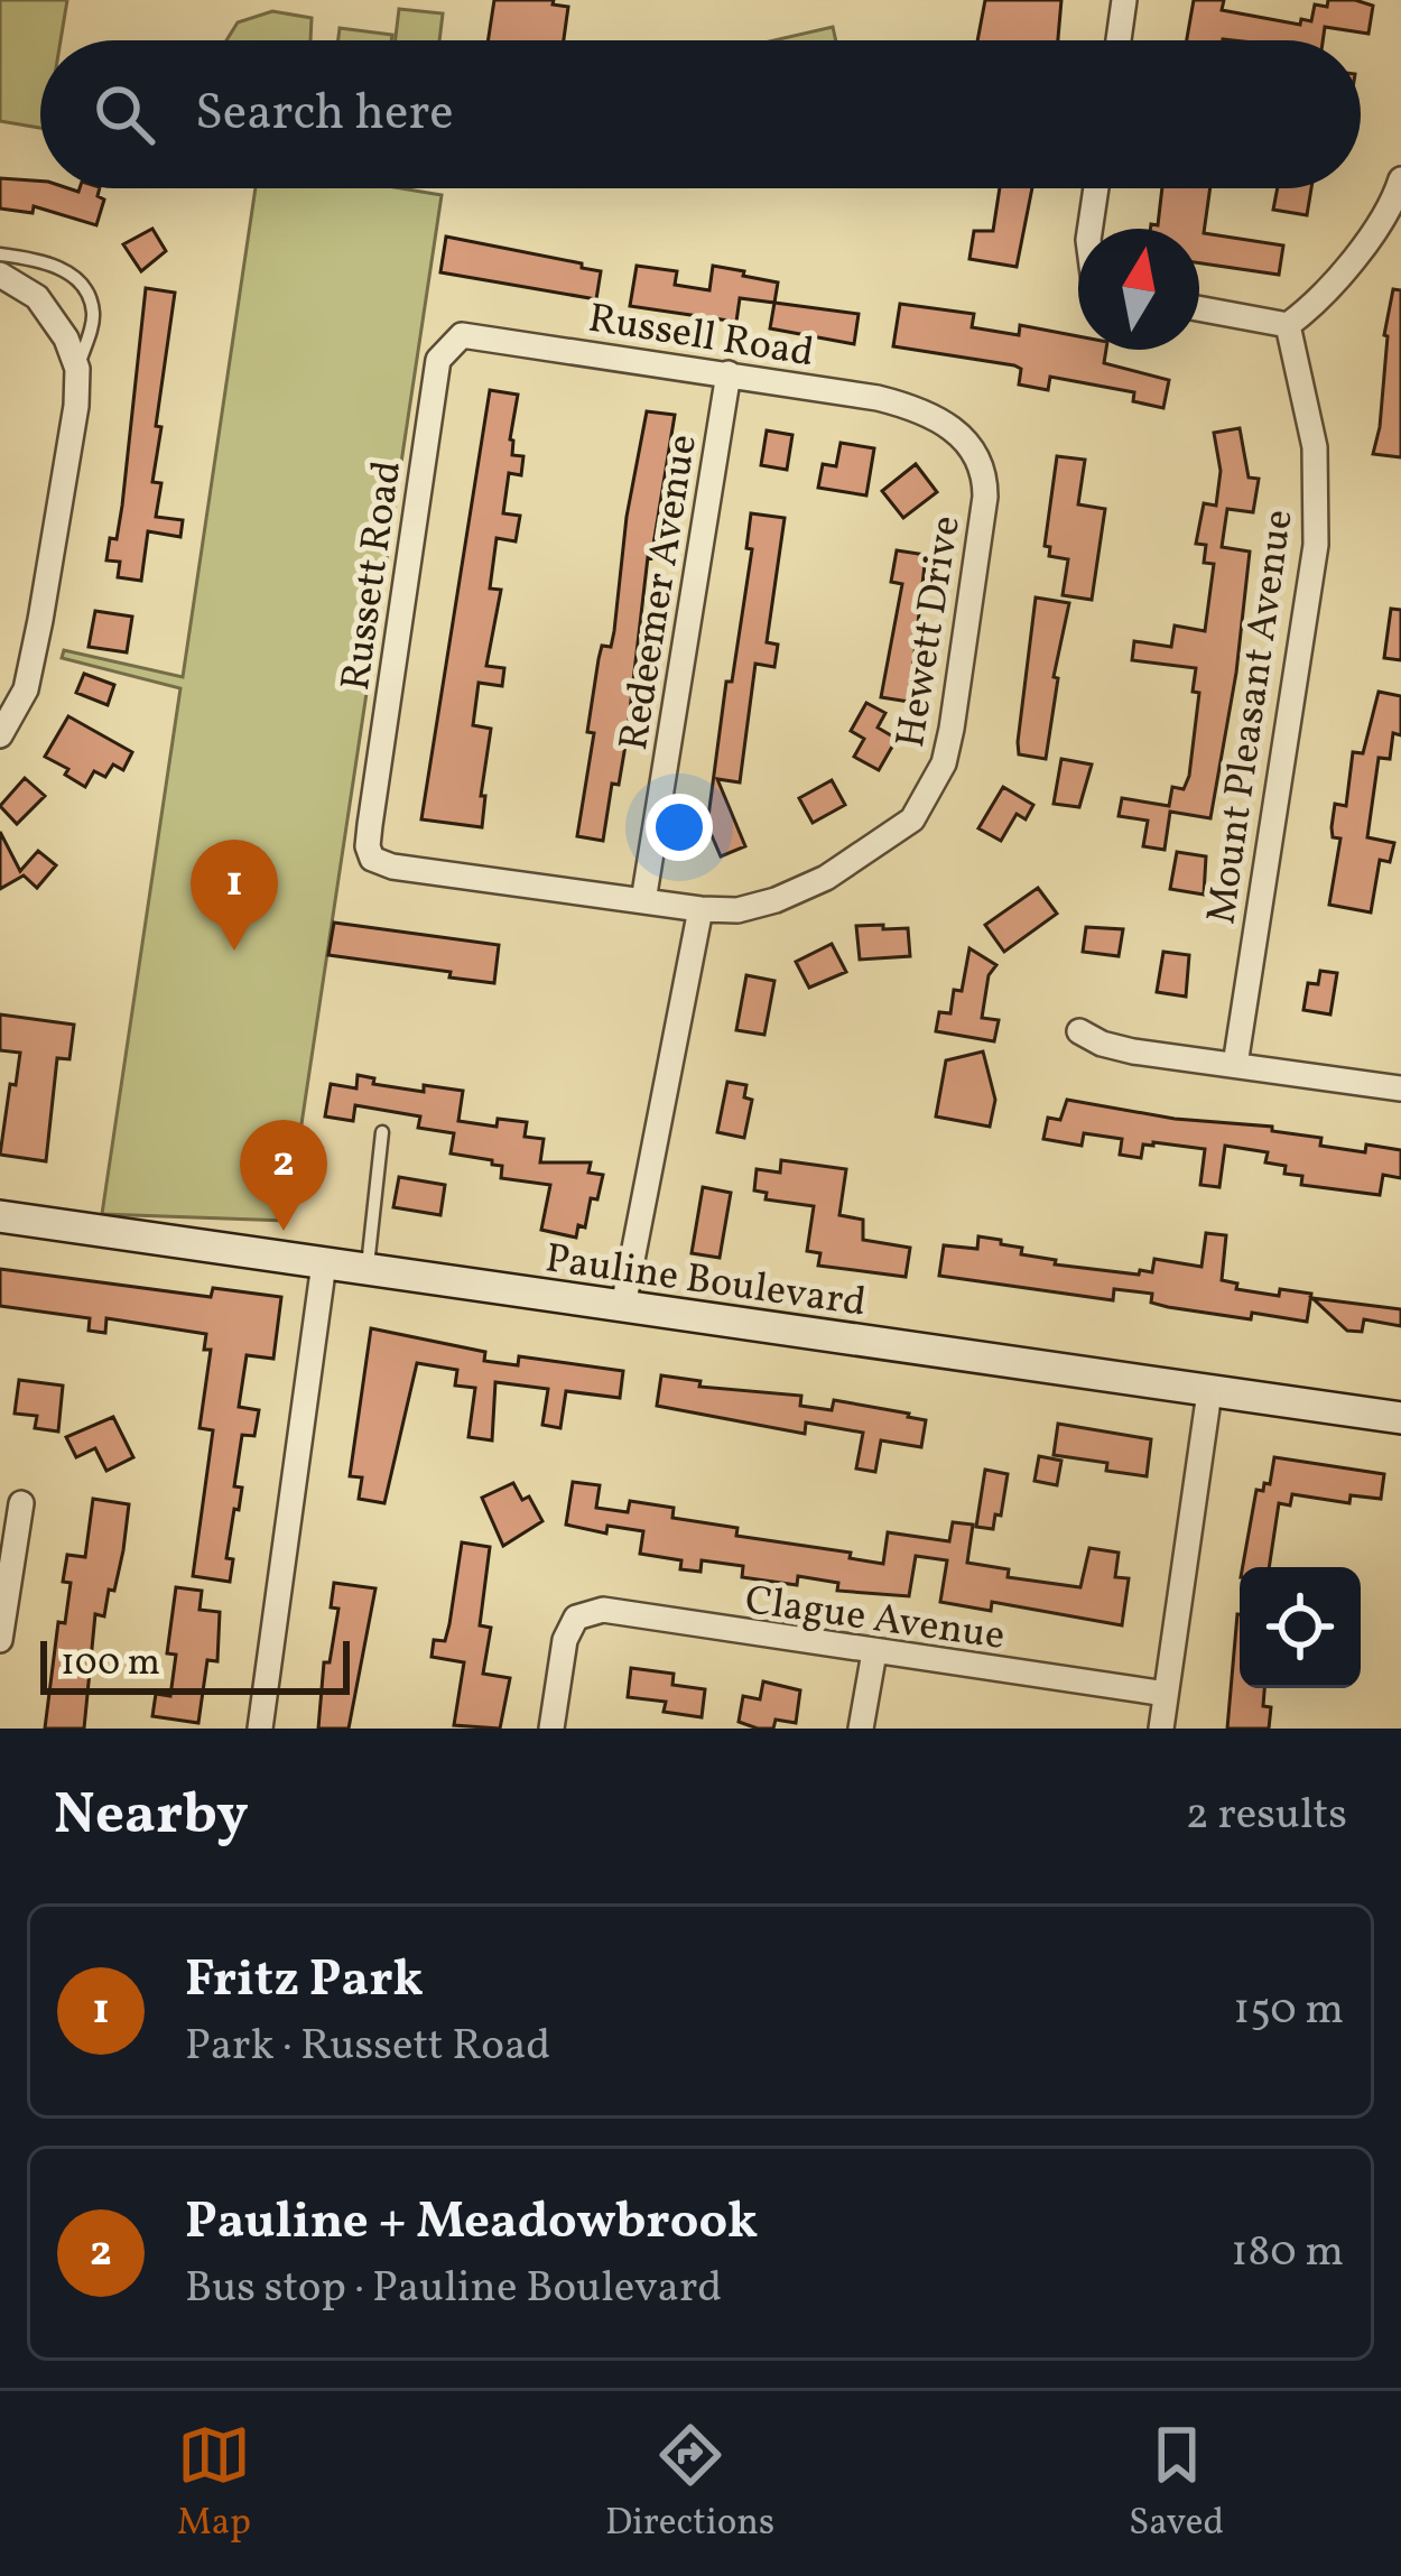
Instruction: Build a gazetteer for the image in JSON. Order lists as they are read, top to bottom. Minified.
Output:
{"streets":{"street":["Russell Road","Russett Road","Redeemer Avenue","Hewett Drive","Mount Pleasant Avenue","Pauline Boulevard","Clague Avenue"]},"crossings":[["Russell Road","Russett Road"],["Russell Road","Redeemer Avenue"],["Russell Road","Hewett Drive"],["Russett Road","Hewett Drive"],["Redeemer Avenue","Hewett Drive"]],"scale_bar":"100 m","north":"top","page":{"search":"Search here","pins":["1","2"],"scale":"100 m","heading":["Nearby","2 results"],"list":[{"mark":"1","name":"Fritz Park","note":"Park · Russett Road","value":"150 m"},{"mark":"2","name":"Pauline + Meadowbrook","note":"Bus stop · Pauline Boulevard","value":"180 m"}],"nav":["Map","Directions","Saved"]}}
